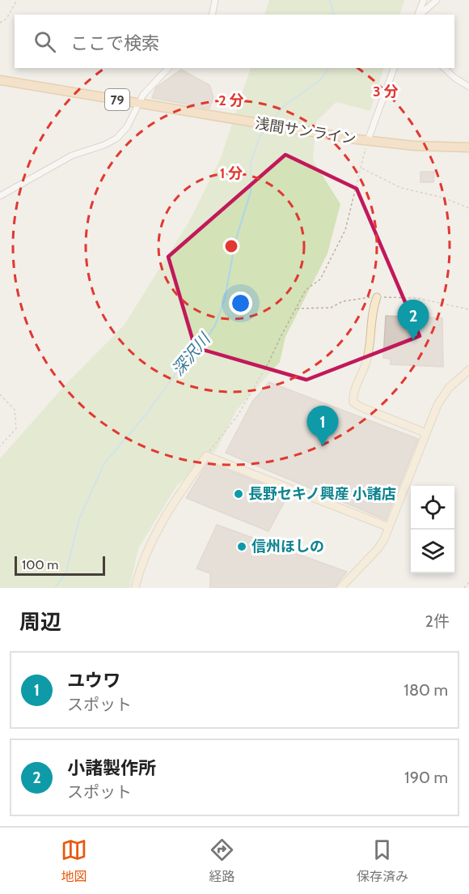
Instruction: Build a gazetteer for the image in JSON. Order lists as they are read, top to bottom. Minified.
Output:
{"streets":{"main road":["79","浅間サンライン"]},"water":["深沢川"],"places":["長野セキノ興産 小諸店","信州ほしの"],"scale_bar":"100 m","page":{"search":"ここで検索","pins":["2","1"],"scale":"100 m","heading":["周辺","2件"],"list":[{"mark":"1","name":"ユウワ","note":"スポット","value":"180 m"},{"mark":"2","name":"小諸製作所","note":"スポット","value":"190 m"}],"nav":["地図","経路","保存済み"]},"rings":["3 分","2 分","1 分"]}
